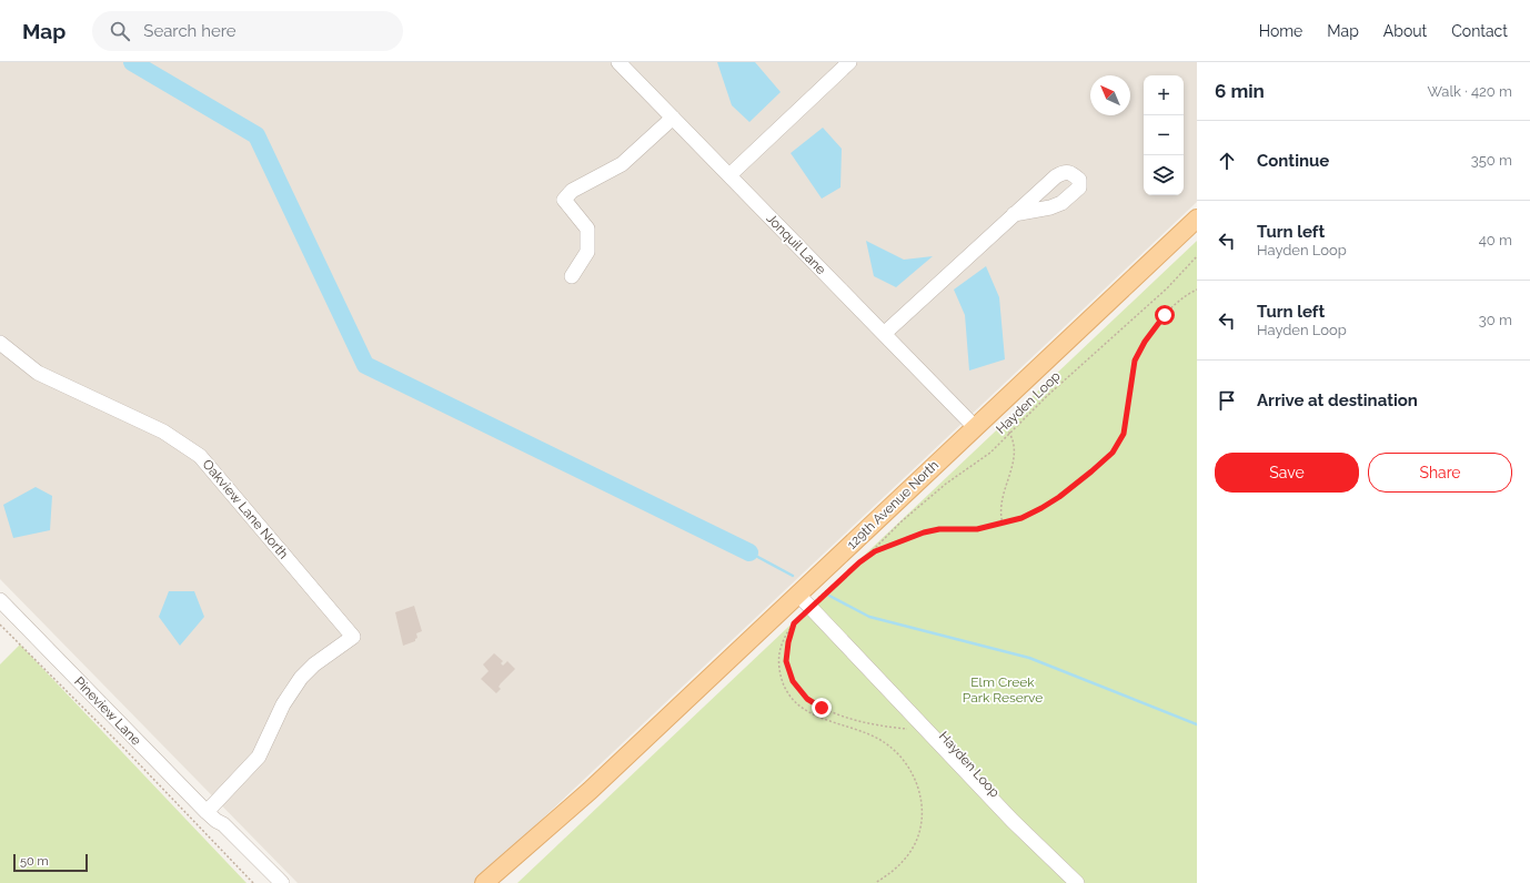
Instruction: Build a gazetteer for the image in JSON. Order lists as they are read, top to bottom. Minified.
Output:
{"streets":{"main road":["129th Avenue North"],"street":["Jonquil Lane","Oakview Lane North","Pineview Lane"],"path":["Hayden Loop"]},"crossings":[["Jonquil Lane","129th Avenue North"],["Oakview Lane North","Pineview Lane"]],"parks":["Elm Creek Park Reserve"],"scale_bar":"50 m","north":"top left","page":{"header":"Map","search":"Search here","nav":["Home","Map","About","Contact"],"heading":["6 min","Walk · 420 m"],"map_buttons":["+","−"],"list":[["Continue","350 m"],["Turn left","Hayden Loop","40 m"],["Turn left","Hayden Loop","30 m"],"Arrive at destination"],"buttons":["Save","Share"],"scale":"50 m"}}
